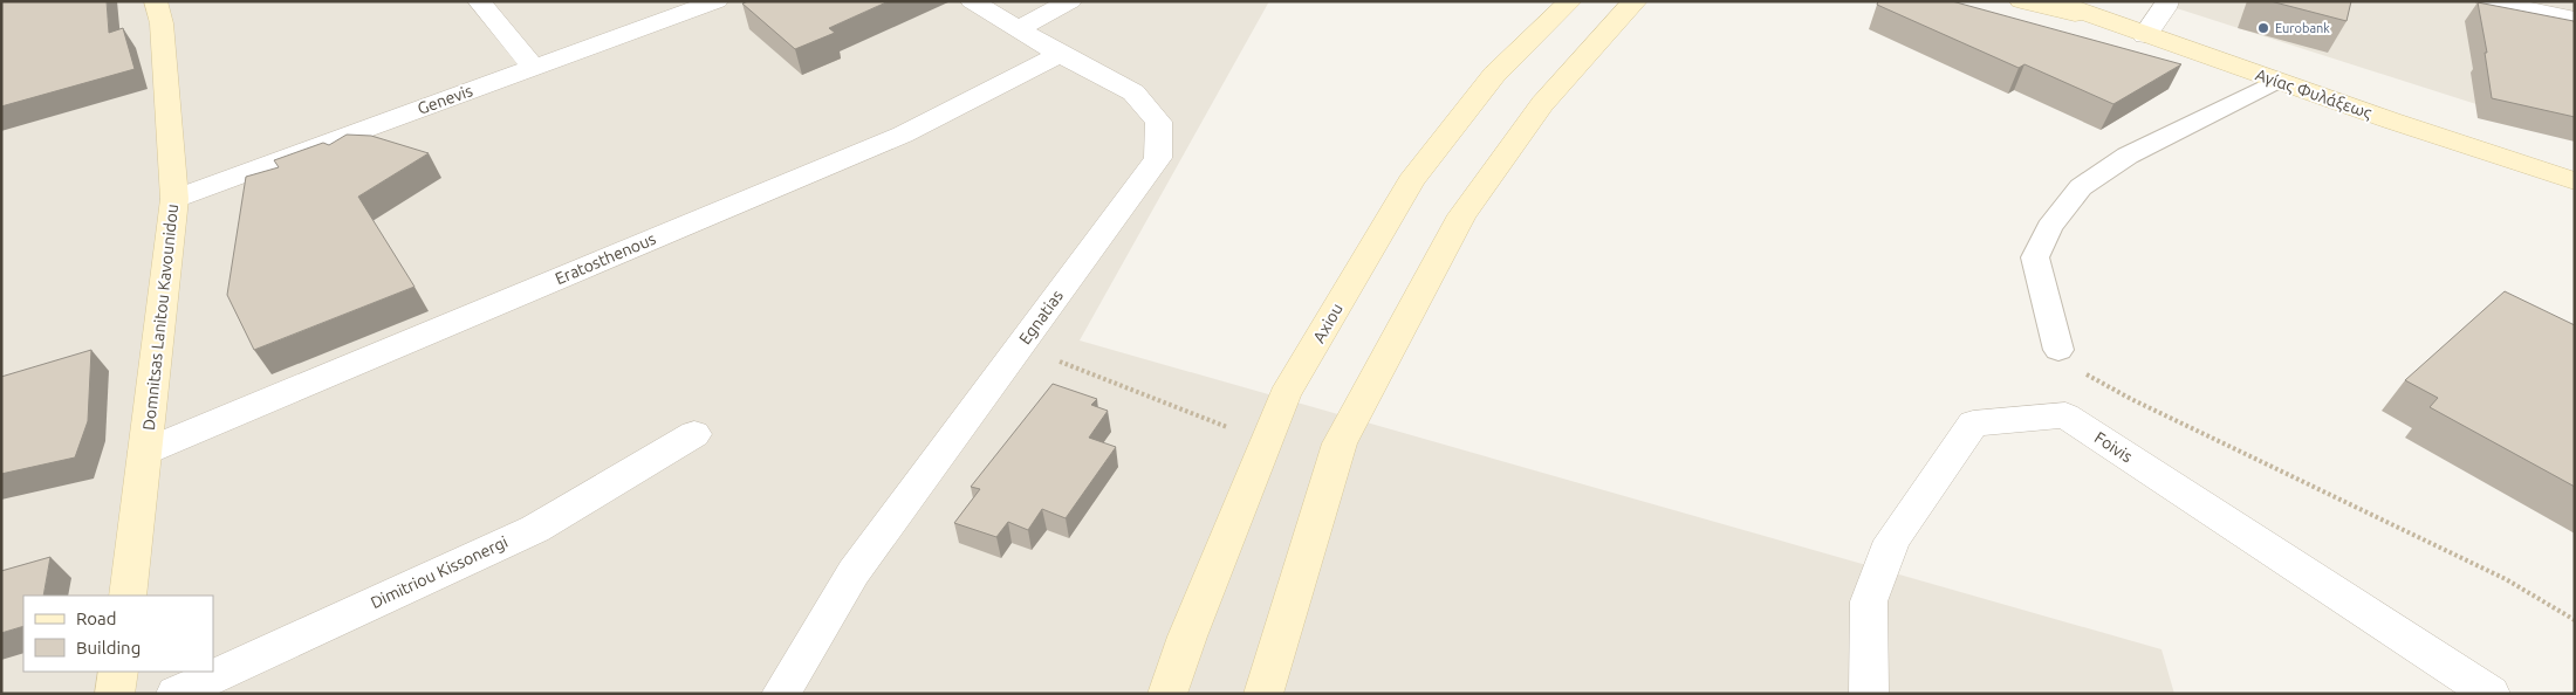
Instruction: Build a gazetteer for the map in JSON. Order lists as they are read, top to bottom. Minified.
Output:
{"streets":{"street":["Αγίας Φυλάξεως","Genevis","Eratosthenous","Domnitsas Lanitou Kavounidou","Egnatias","Axiou","Foivis","Dimitriou Kissonergi"]},"crossings":[["Genevis","Domnitsas Lanitou Kavounidou"],["Eratosthenous","Domnitsas Lanitou Kavounidou"],["Eratosthenous","Egnatias"]],"places":["Eurobank"],"legend":["Road","Building"]}
